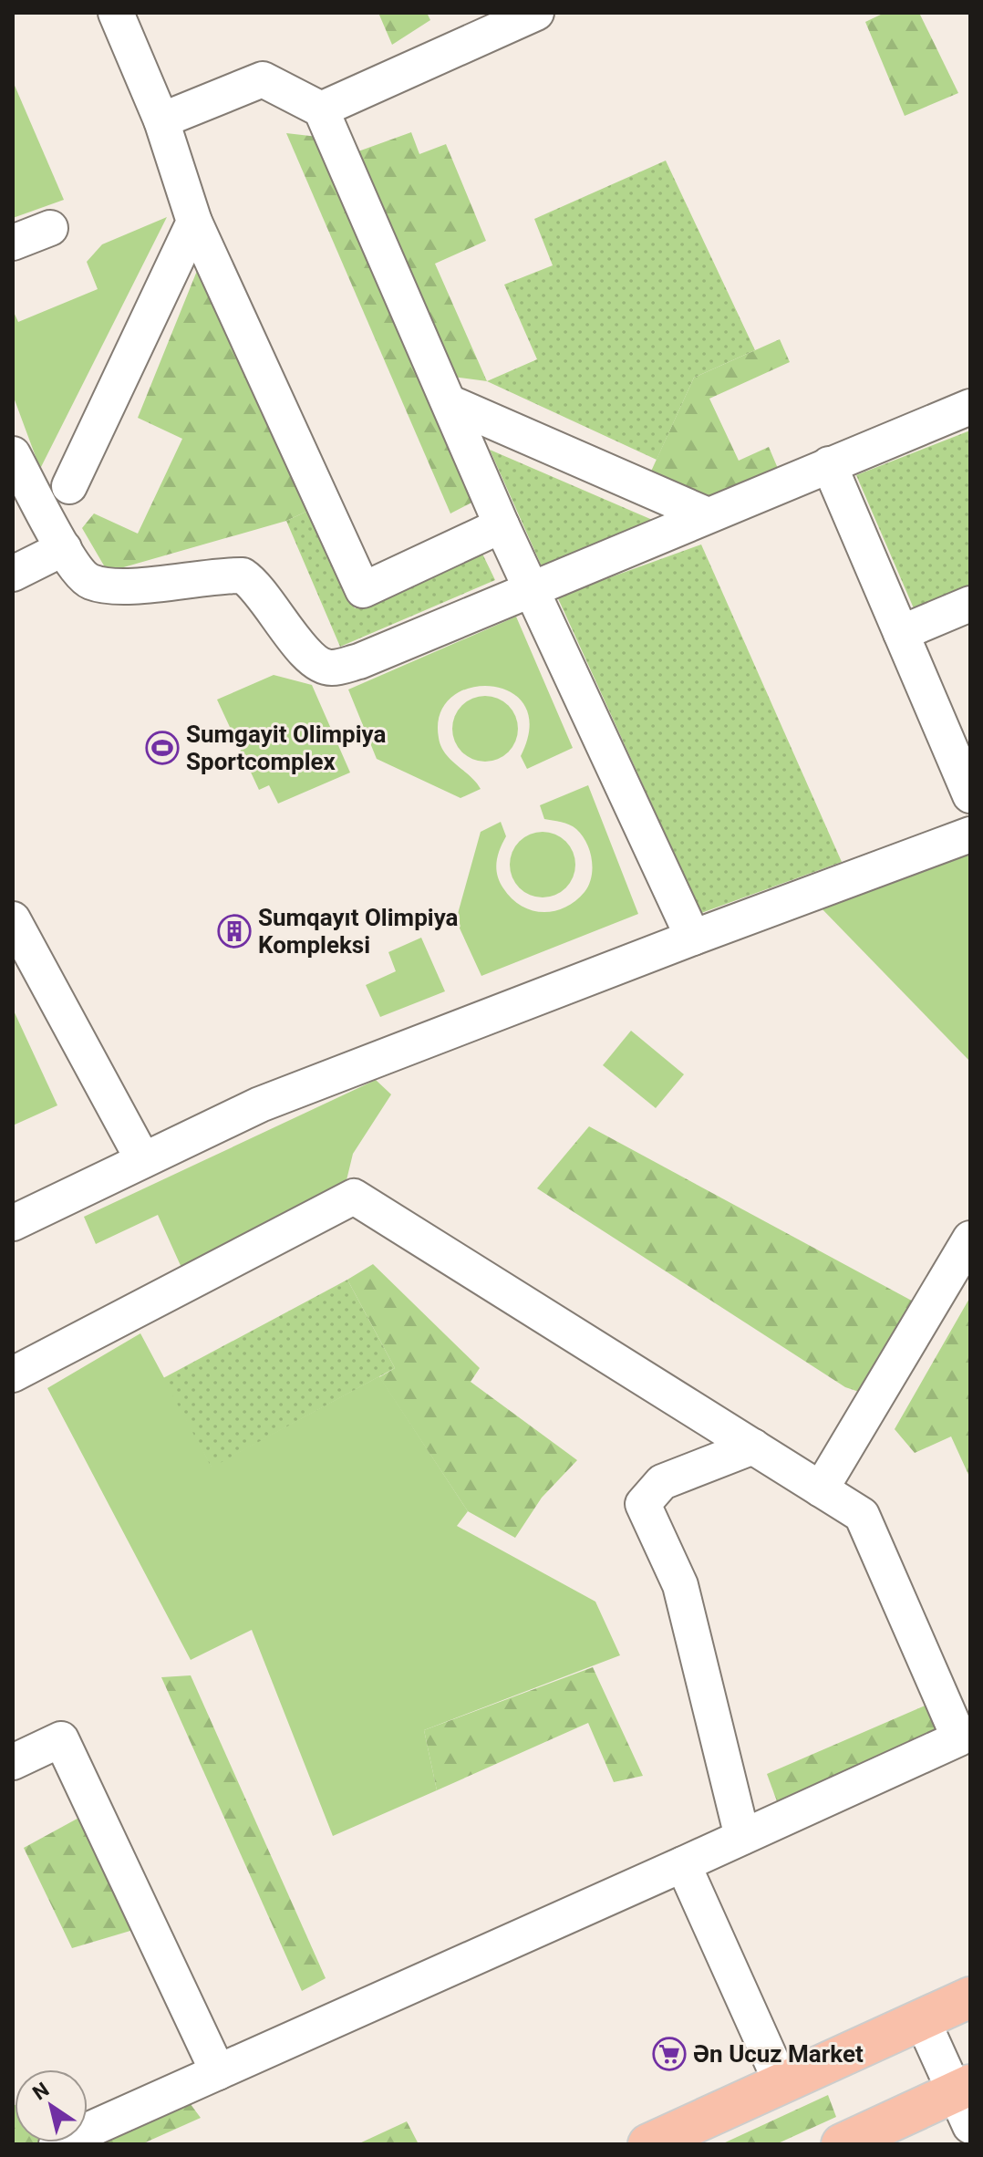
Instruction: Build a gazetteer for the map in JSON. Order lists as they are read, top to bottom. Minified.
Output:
{"places":{"sports":["Sumgayit Olimpiya Sportcomplex"],"building":["Sumqayıt Olimpiya Kompleksi"],"supermarket":["Ən Ucuz Market"]},"north":"top left"}
